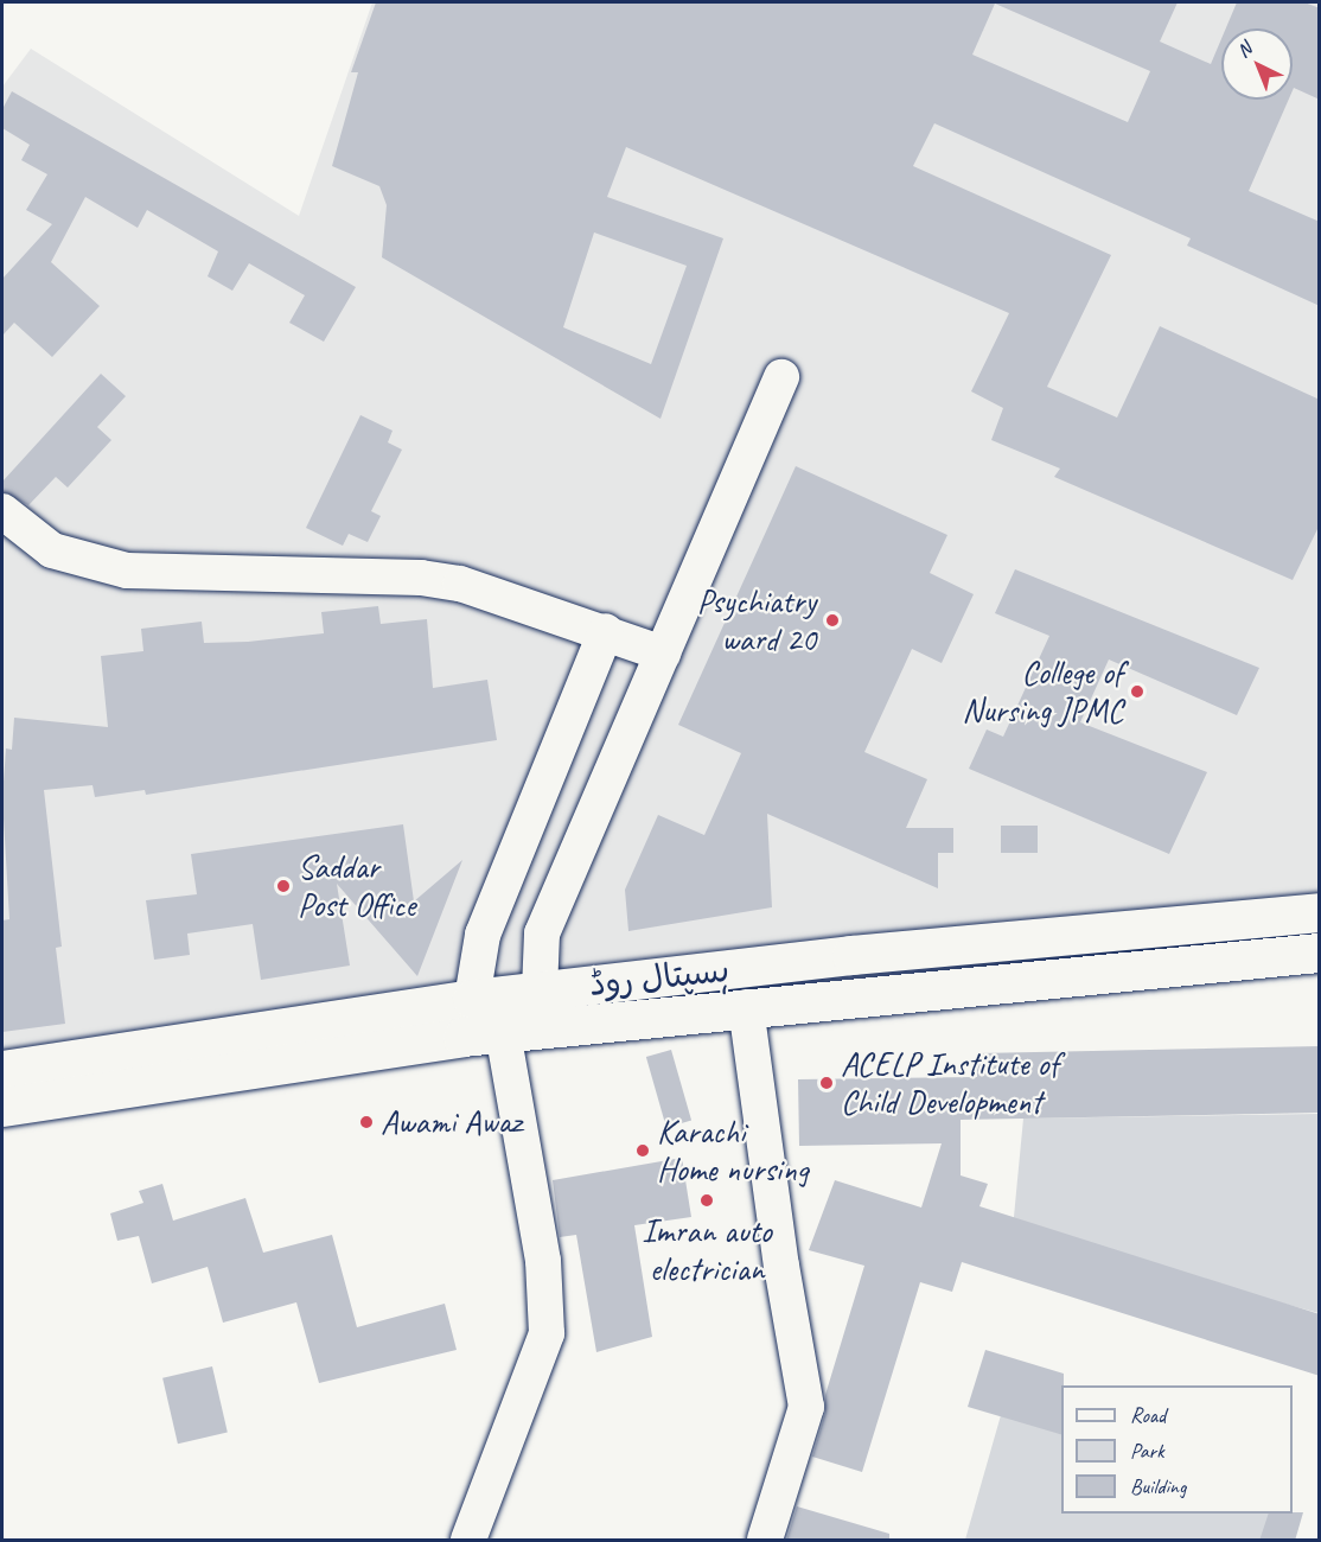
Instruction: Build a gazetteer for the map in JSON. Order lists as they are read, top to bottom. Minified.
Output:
{"streets":{"main road":["ہسپتال روڈ"]},"places":["Psychiatry ward 20","College of Nursing JPMC","Saddar Post Office","ACELP Institute of Child Development","Awami Awaz","Karachi Home nursing","Imran auto electrician"],"legend":["Road","Park","Building"],"north":"top left"}
